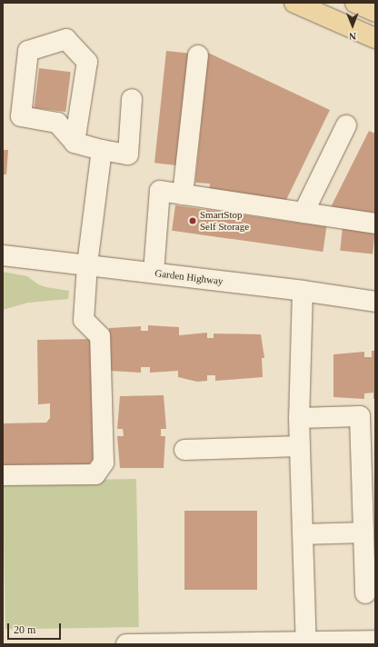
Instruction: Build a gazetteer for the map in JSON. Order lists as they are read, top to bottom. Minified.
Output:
{"streets":{"street":["Garden Highway"]},"places":["SmartStop Self Storage"],"scale_bar":"20 m","north":"bottom"}
